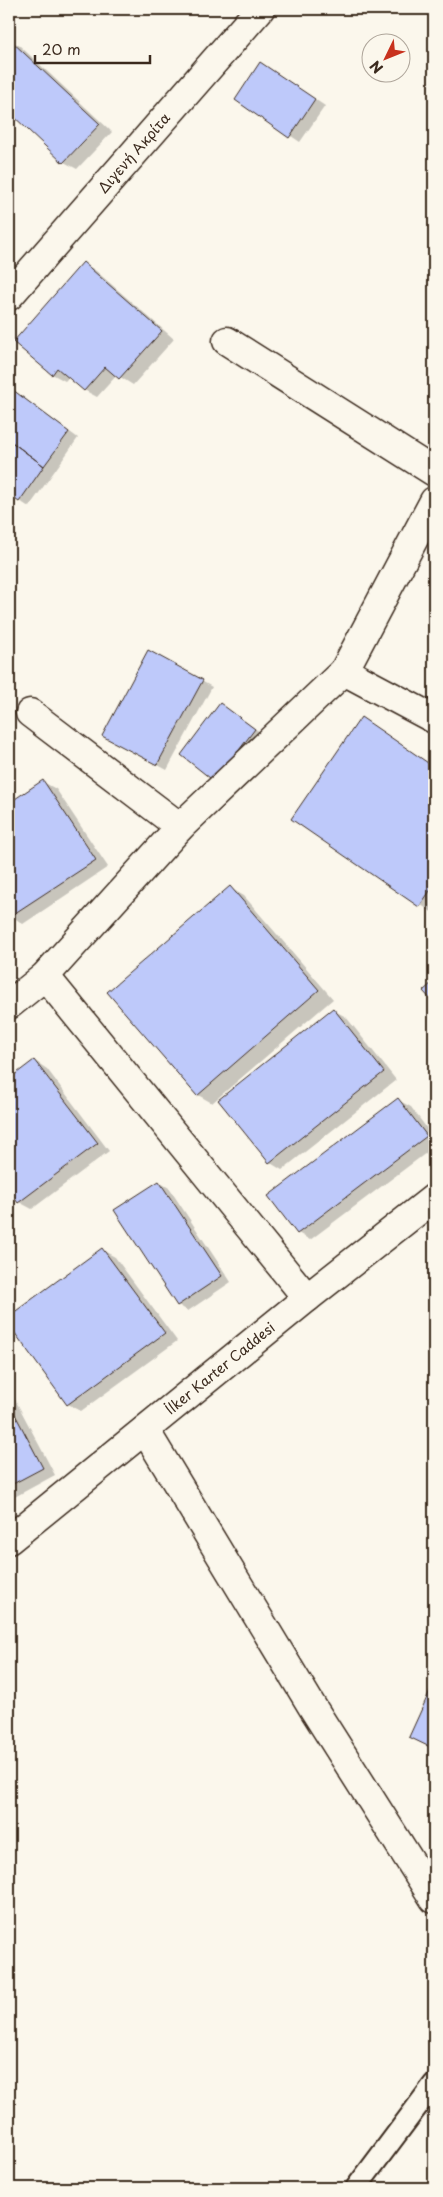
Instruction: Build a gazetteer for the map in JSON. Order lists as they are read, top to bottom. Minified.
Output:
{"streets":{"street":["Διγενή Ακρίτα","İlker Karter Caddesi"]},"scale_bar":"20 m","north":"bottom left"}
